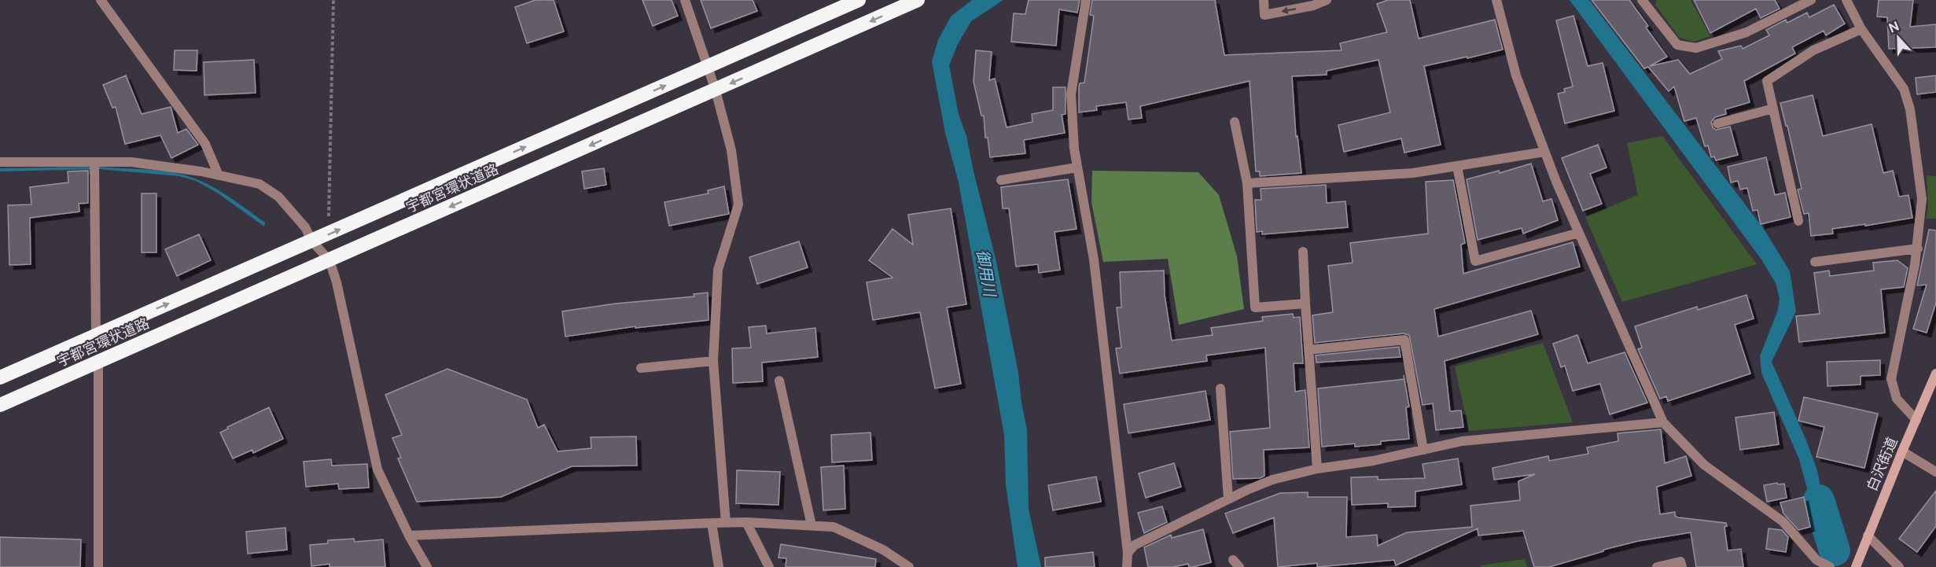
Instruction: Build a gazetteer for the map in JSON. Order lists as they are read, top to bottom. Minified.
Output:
{"streets":{"highway":["宇都宮環状道路"],"main road":["白沢街道"]},"water":["御用川"],"north":"top"}
